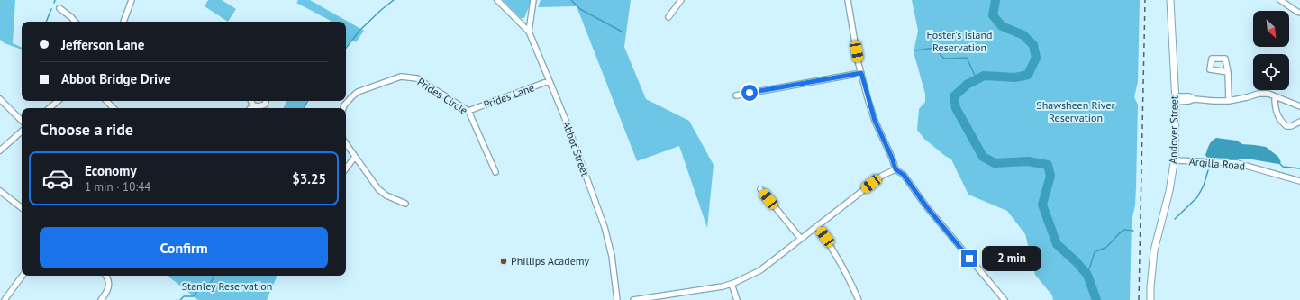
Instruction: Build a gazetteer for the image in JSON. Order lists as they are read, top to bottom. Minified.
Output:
{"streets":{"main road":["Andover Street"],"street":["Prides Circle","Prides Lane","Abbot Street","Argilla Road"]},"crossings":[["Prides Circle","Prides Lane"],["Prides Lane","Abbot Street"],["Andover Street","Argilla Road"]],"parks":["Foster's Island Reservation","Shawsheen River Reservation","Stanley Reservation"],"places":["Phillips Academy"],"north":"bottom right","page":{"banner":["Jefferson Lane","Abbot Bridge Drive"],"heading":"Choose a ride","list":[{"name":"Economy","note":"1 min · 10:44","value":"$3.25"}],"buttons":"Confirm","bubble":"2 min"}}
